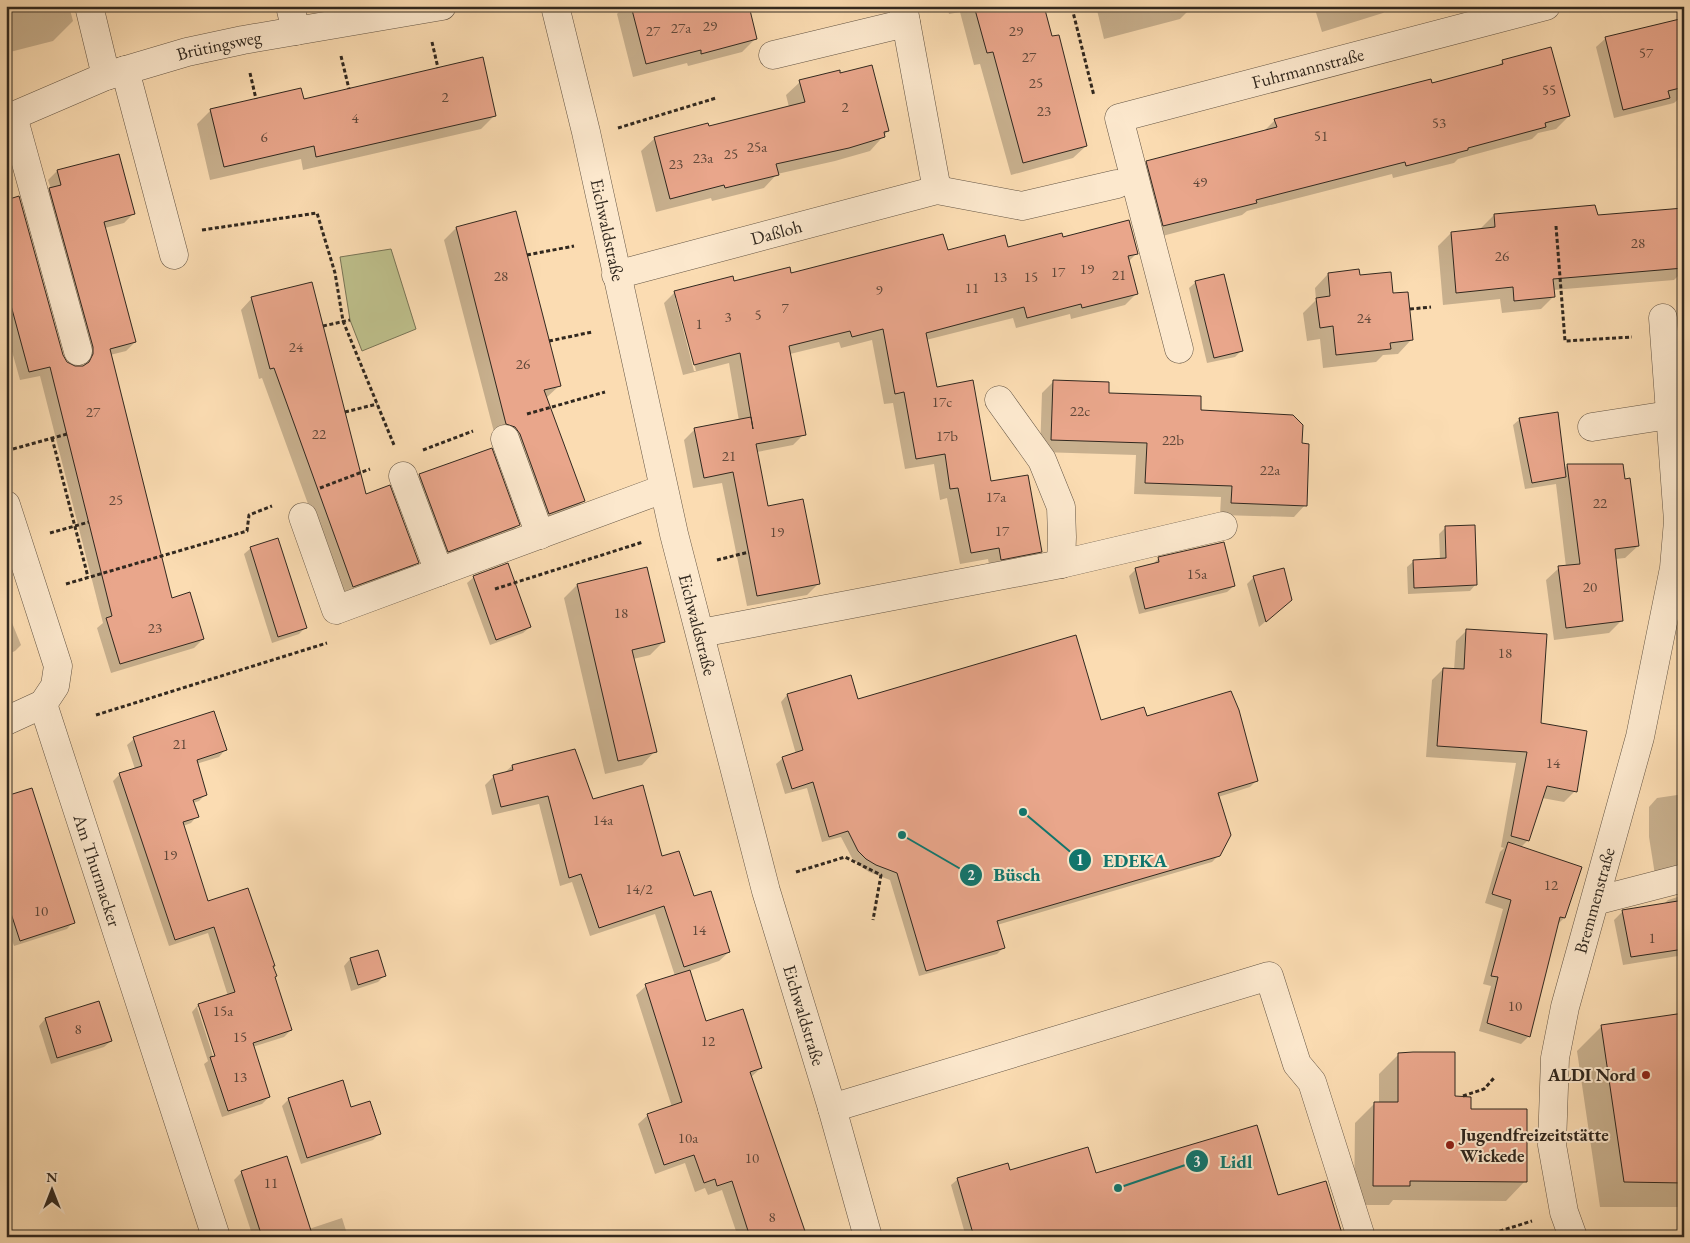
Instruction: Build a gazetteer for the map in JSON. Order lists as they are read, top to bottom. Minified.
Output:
{"streets":{"street":["Brütingsweg","Fuhrmannstraße","Eichwaldstraße","Daßloh","Am Thurmacker","Bremmenstraße"]},"crossings":[["Eichwaldstraße","Daßloh"]],"places":["EDEKA","Büsch","ALDI Nord","Jugendfreizeitstätte Wickede","Lidl"],"house_numbers":["29","27a","27","29","57","27","25","55","2","2","23","4","53","51","6","25a","25","23a","23","49","28","26","19","17","21","28","13","15","11","9","7","5","3","24","1","24","26","17c","22c","27","22","17b","22b","21","22a","17a","25","22","17","19","15a","20","18","23","18","21","14","14a","19","12","14/2","10","14","1","10","15a","8","15","12","13","10a","10","11","8"],"north":"top"}
